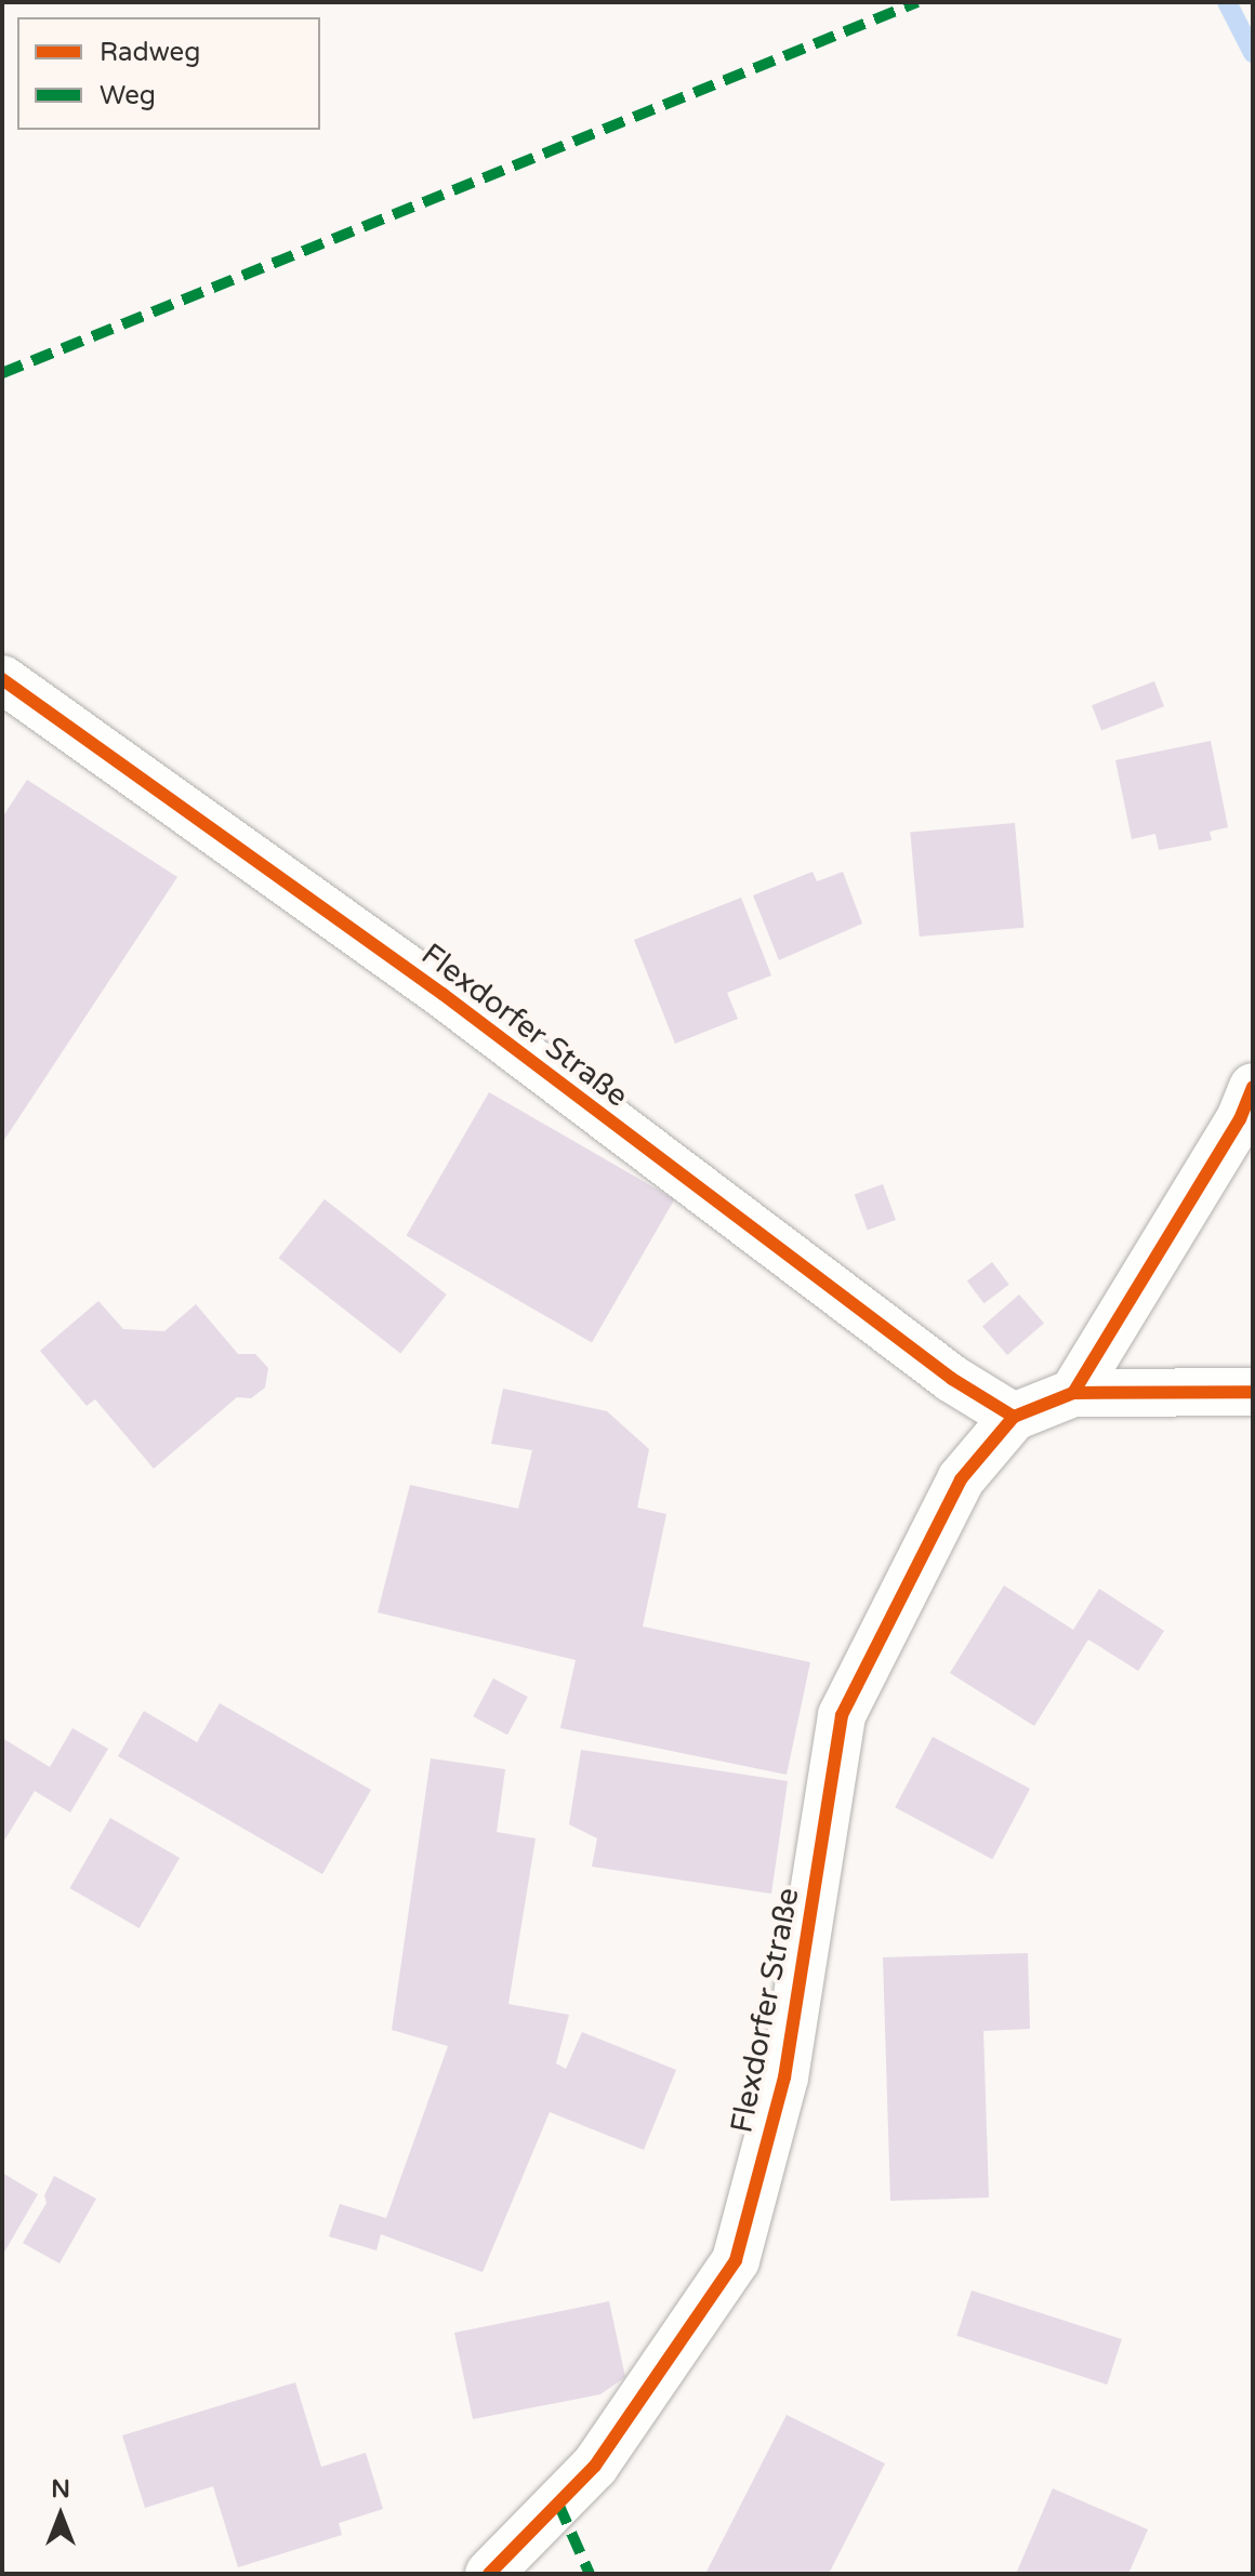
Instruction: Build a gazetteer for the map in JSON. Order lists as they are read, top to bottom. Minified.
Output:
{"streets":{"street":["Flexdorfer Straße"]},"legend":["Radweg","Weg"],"north":"top"}
